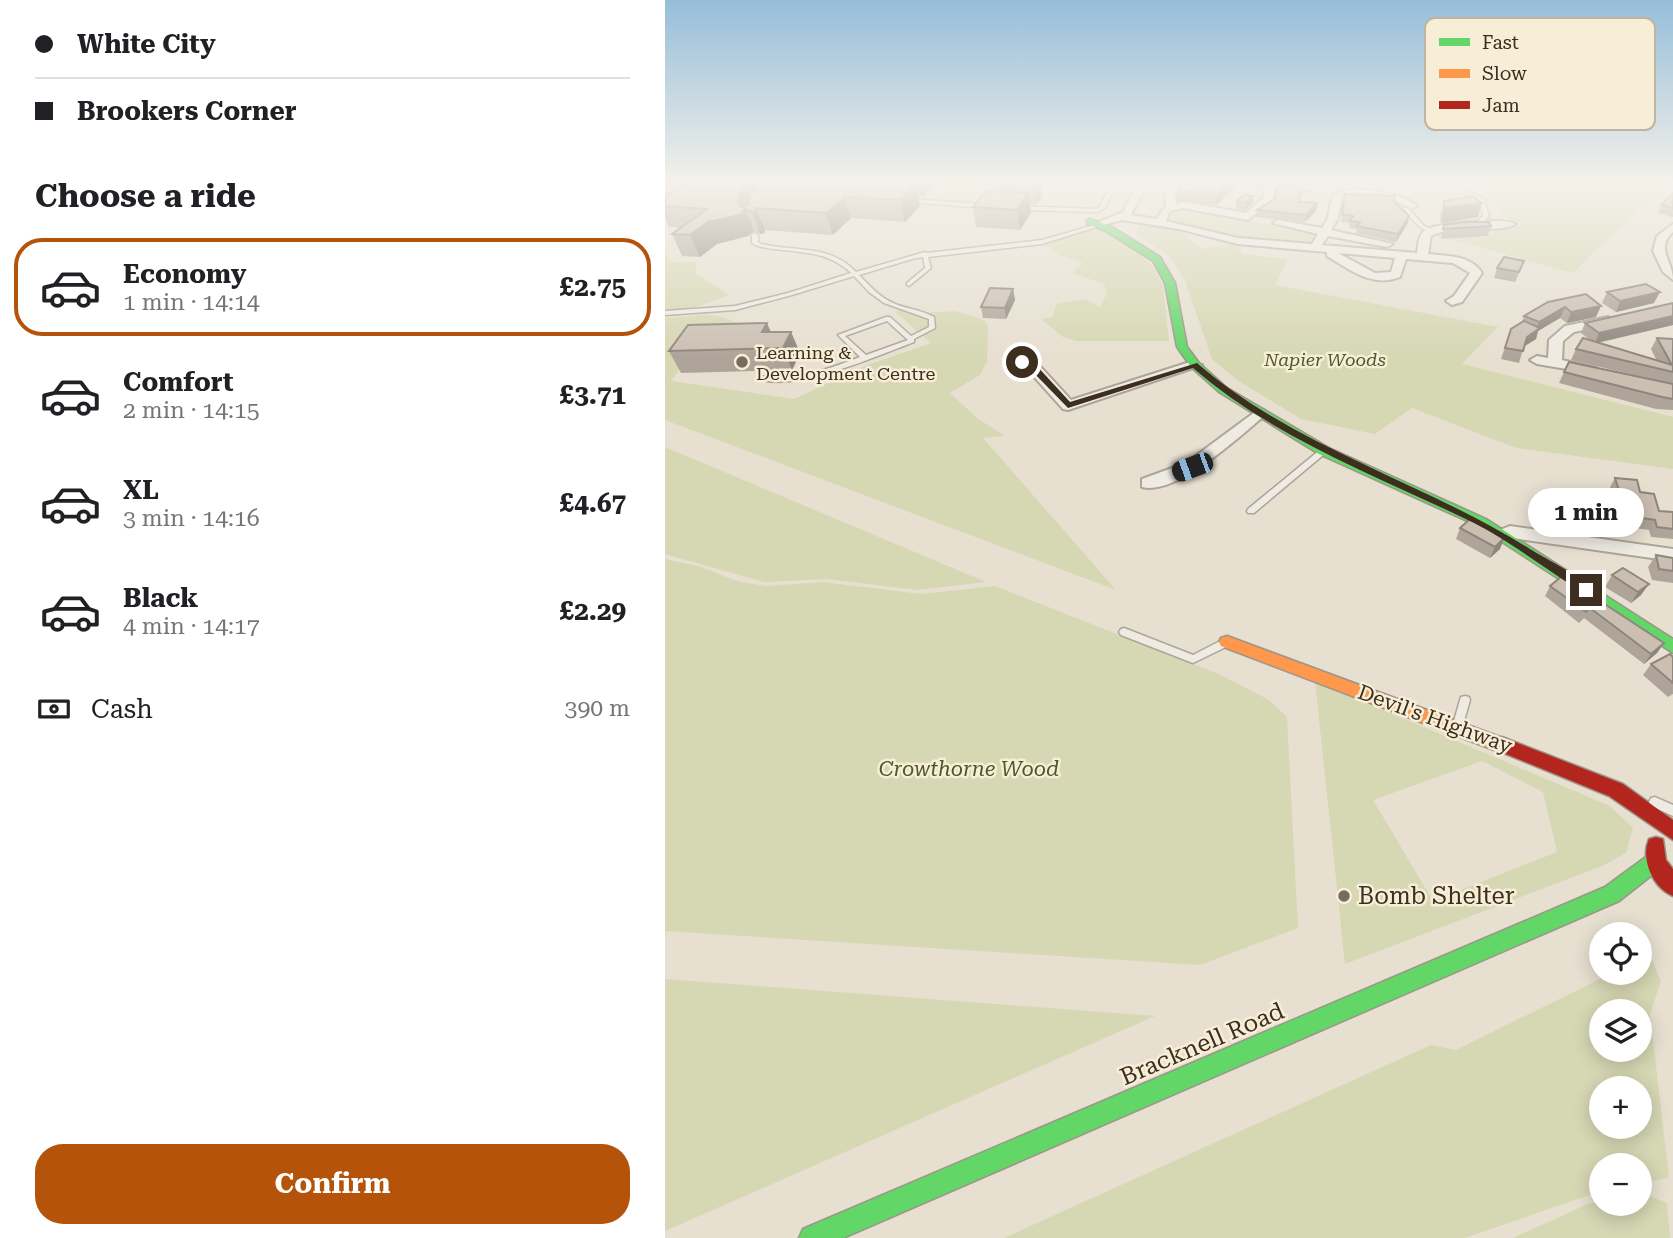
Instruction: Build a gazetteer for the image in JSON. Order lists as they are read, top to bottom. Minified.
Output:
{"streets":{"street":["Devil's Highway","Bracknell Road"]},"crossings":[["Devil's Highway","Bracknell Road"]],"parks":["Napier Woods","Crowthorne Wood"],"places":["Learning & Development Centre","Bomb Shelter"],"legend":["Fast","Slow","Jam"],"page":{"banner":["White City","Brookers Corner"],"heading":"Choose a ride","list":[{"name":"Economy","note":"1 min · 14:14","value":"£2.75"},{"name":"Comfort","note":"2 min · 14:15","value":"£3.71"},{"name":"XL","note":"3 min · 14:16","value":"£4.67"},{"name":"Black","note":"4 min · 14:17","value":"£2.29"}],"bubble":"1 min","pay":["Cash","390 m"],"map_buttons":["+","−"],"buttons":"Confirm"}}
